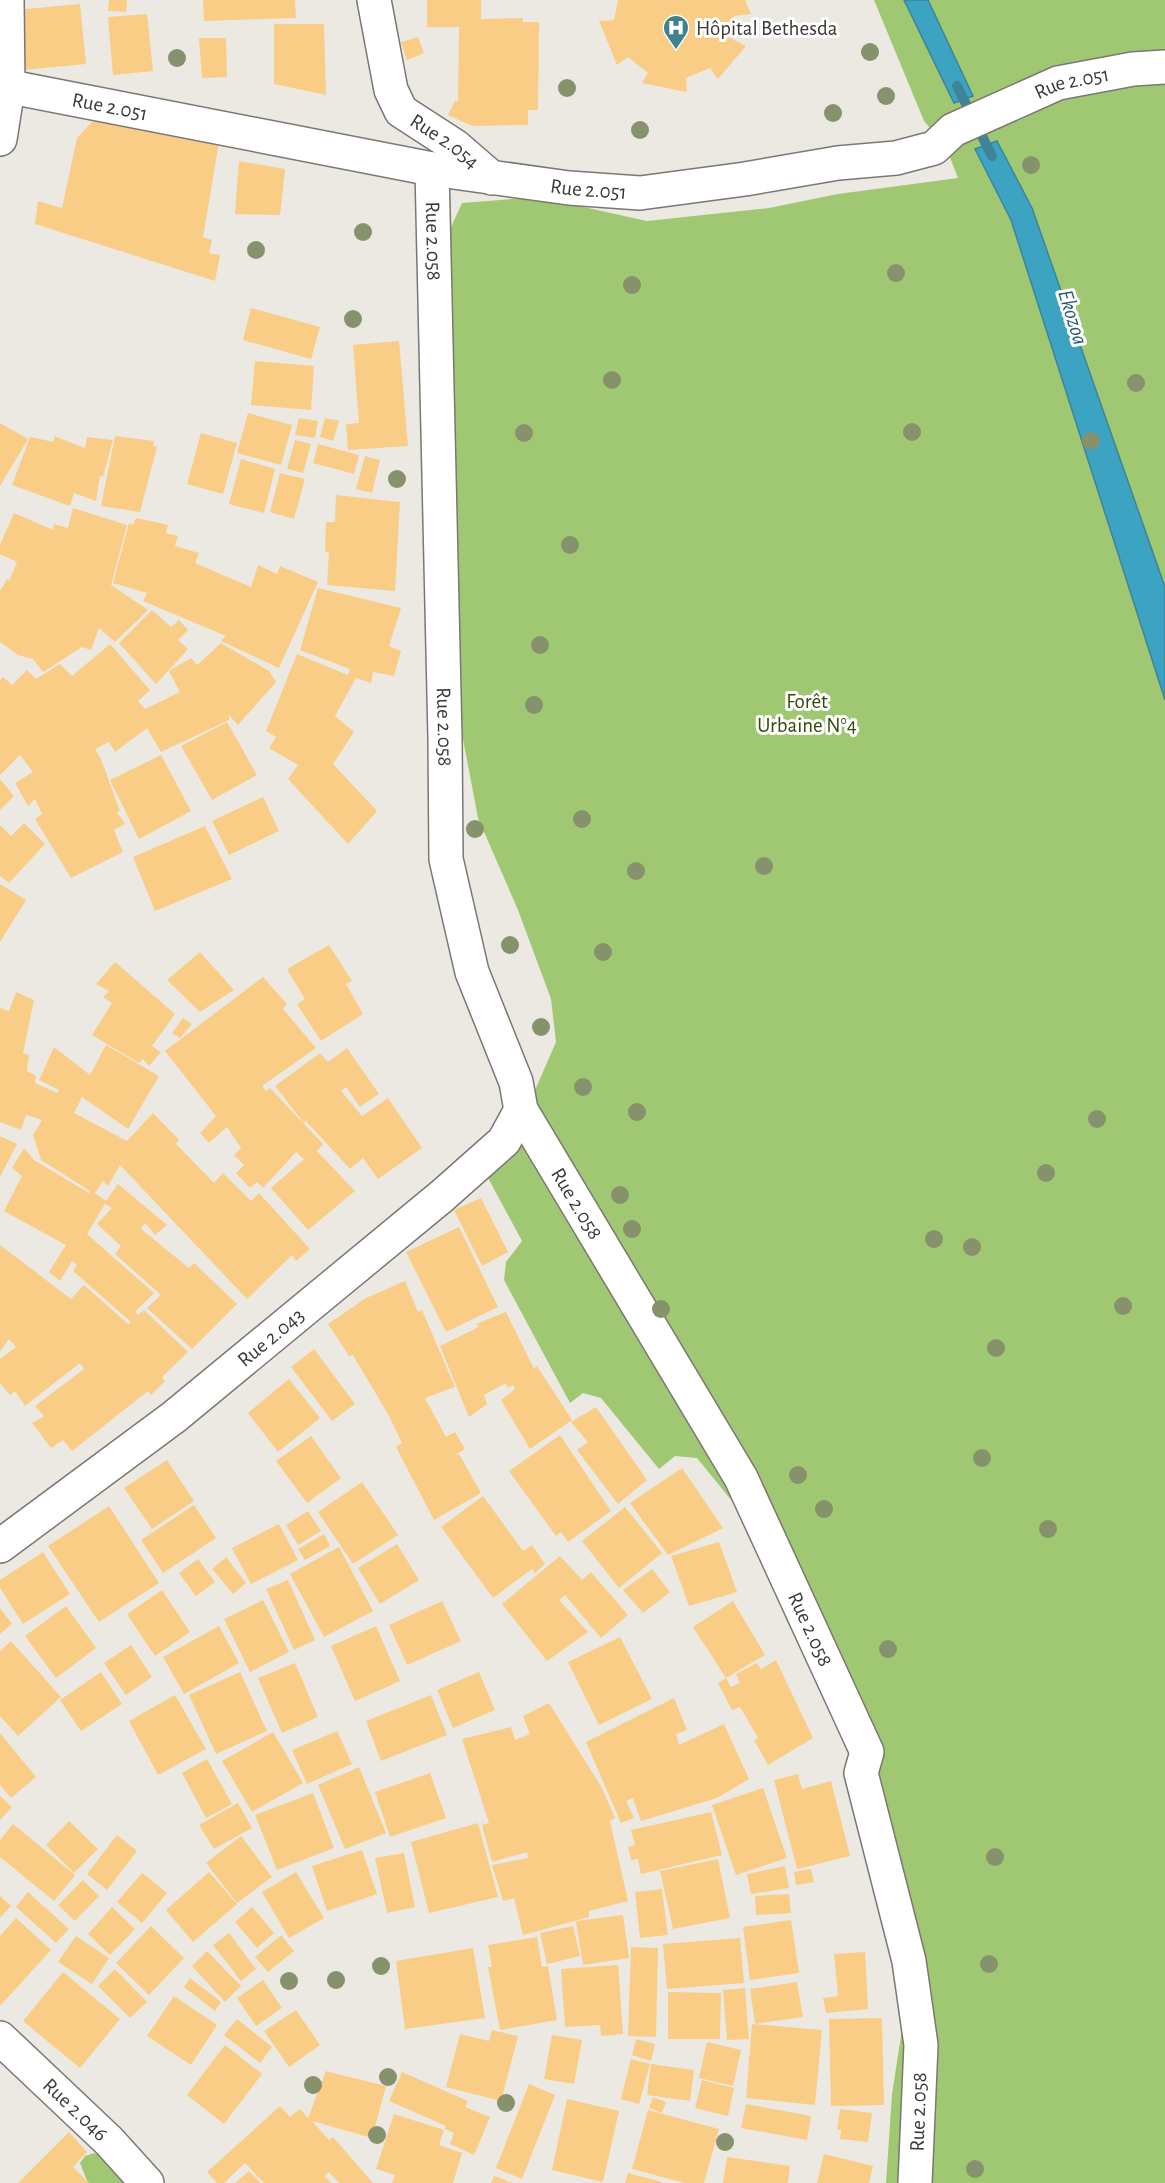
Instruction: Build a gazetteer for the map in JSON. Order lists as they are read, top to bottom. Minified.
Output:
{"streets":{"street":["Rue 2.051","Rue 2.054","Rue 2.058","Rue 2.043","Rue 2.046"]},"crossings":[["Rue 2.051","Rue 2.054"],["Rue 2.051","Rue 2.058"],["Rue 2.058","Rue 2.043"]],"water":["Ekozoa"],"parks":["Forêt Urbaine N°4"],"places":{"hospital":["Hôpital Bethesda"]}}
